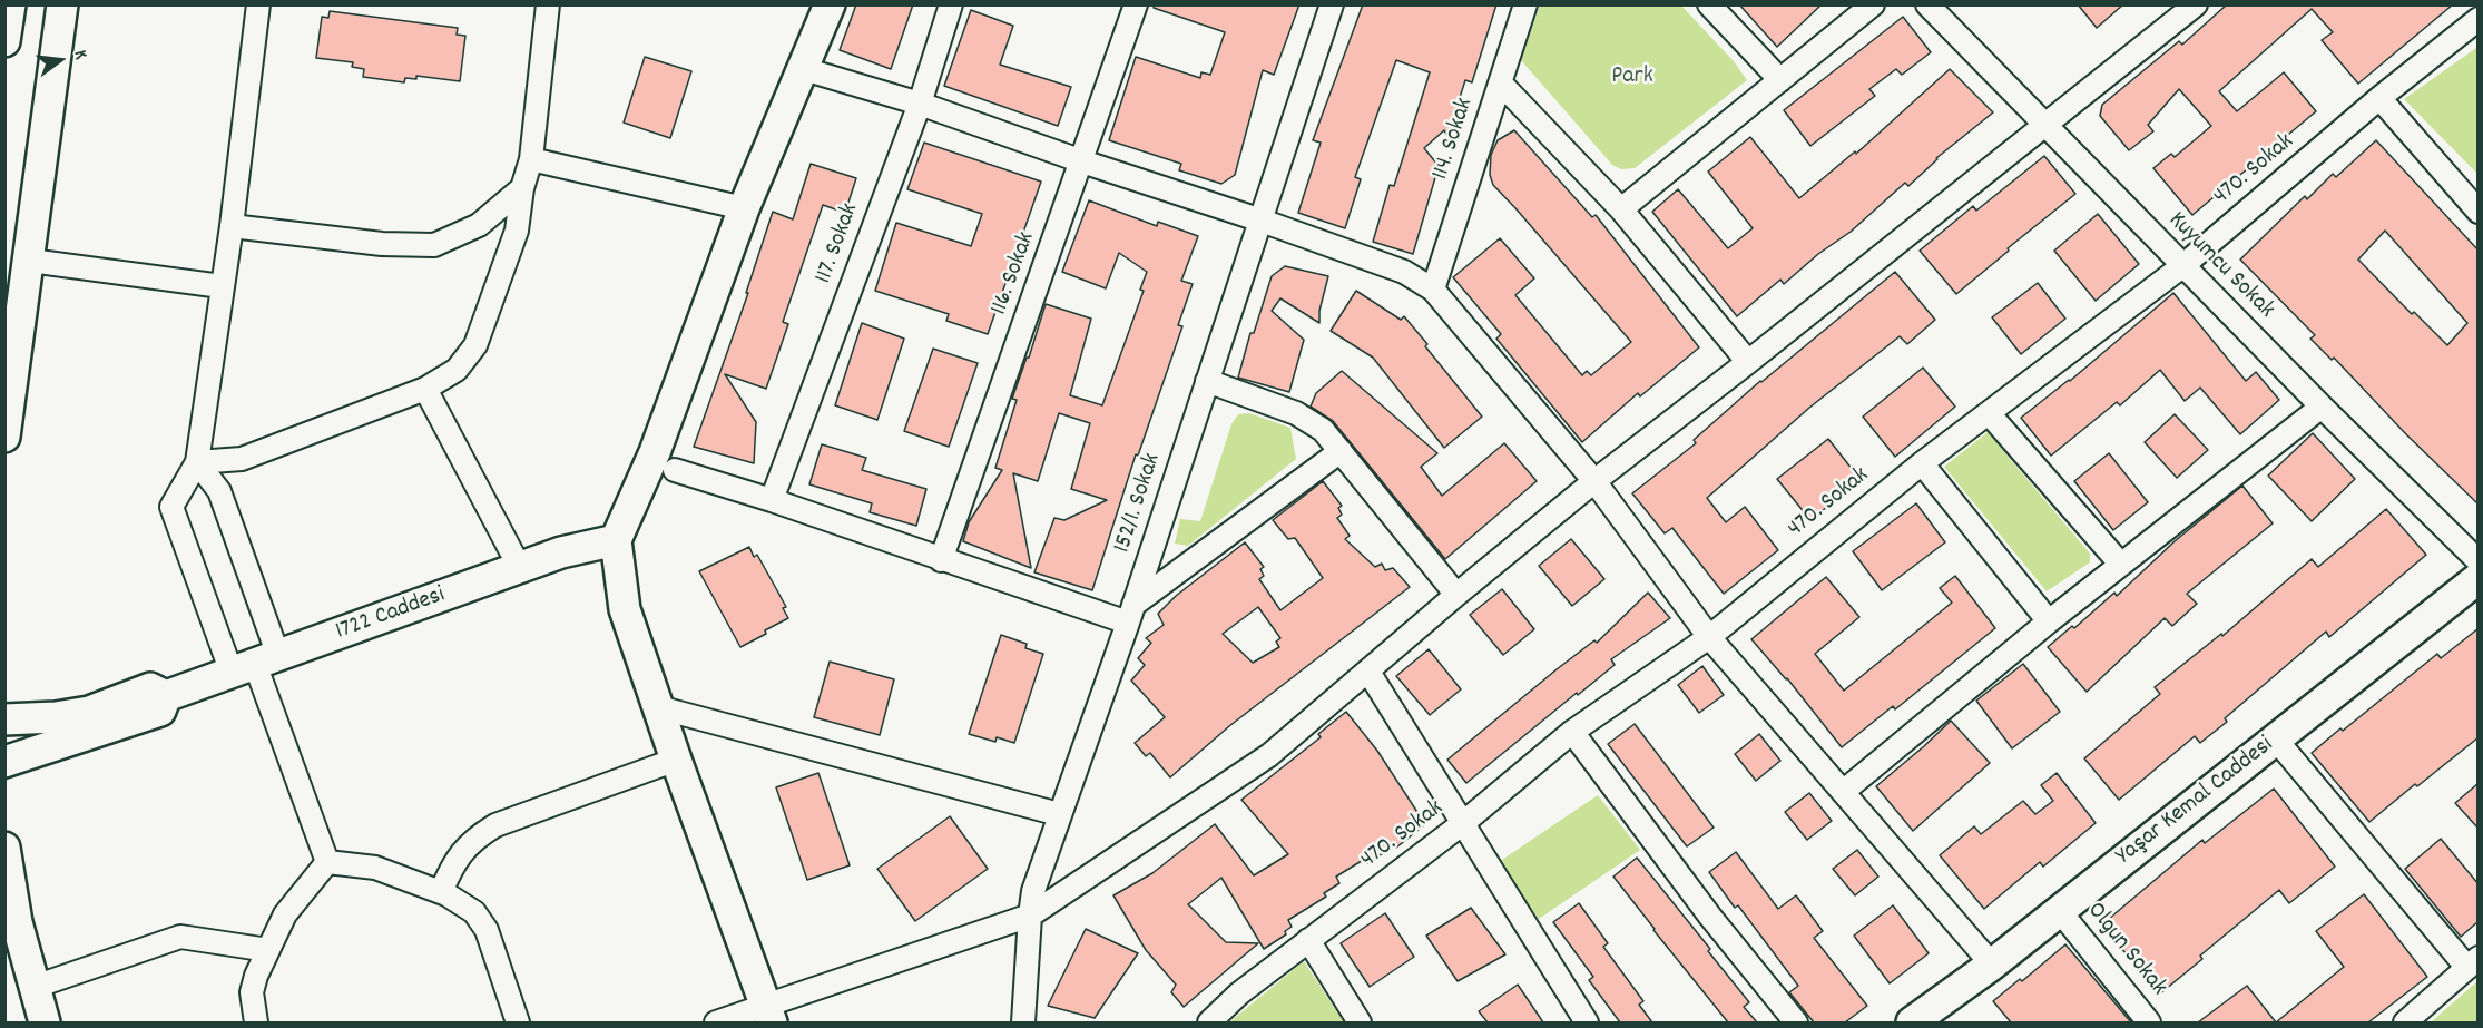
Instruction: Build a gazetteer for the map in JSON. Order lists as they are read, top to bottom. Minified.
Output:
{"streets":{"street":["114. Sokak","470. Sokak","117. Sokak","Kuyumcu Sokak","116. Sokak","152/1. Sokak","1722 Caddesi","Yaşar Kemal Caddesi","Olgun Sokak"]},"crossings":[["470. Sokak","Kuyumcu Sokak"],["Yaşar Kemal Caddesi","Olgun Sokak"]],"parks":["Park"],"north":"right"}
